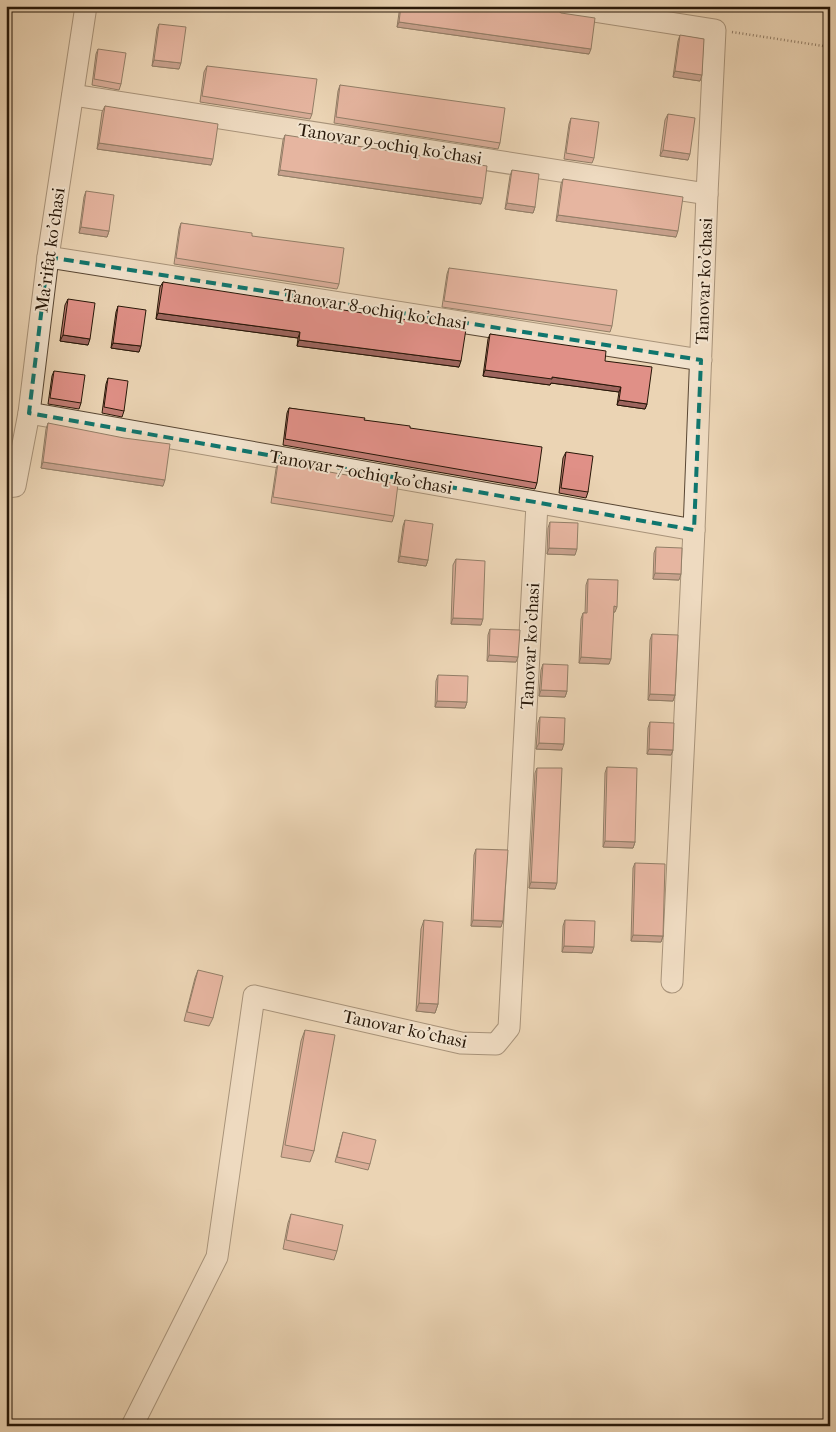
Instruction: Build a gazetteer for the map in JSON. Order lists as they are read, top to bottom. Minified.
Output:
{"streets":{"street":["Tanovar 9-ochiq ko'chasi","Ma'rifat ko'chasi","Tanovar ko'chasi","Tanovar 8-ochiq ko'chasi","Tanovar 7-ochiq ko'chasi"]},"crossings":[["Tanovar 9-ochiq ko'chasi","Ma'rifat ko'chasi"],["Tanovar 9-ochiq ko'chasi","Tanovar ko'chasi"],["Ma'rifat ko'chasi","Tanovar 8-ochiq ko'chasi"],["Ma'rifat ko'chasi","Tanovar 7-ochiq ko'chasi"],["Tanovar ko'chasi","Tanovar 8-ochiq ko'chasi"],["Tanovar ko'chasi","Tanovar 7-ochiq ko'chasi"]]}
